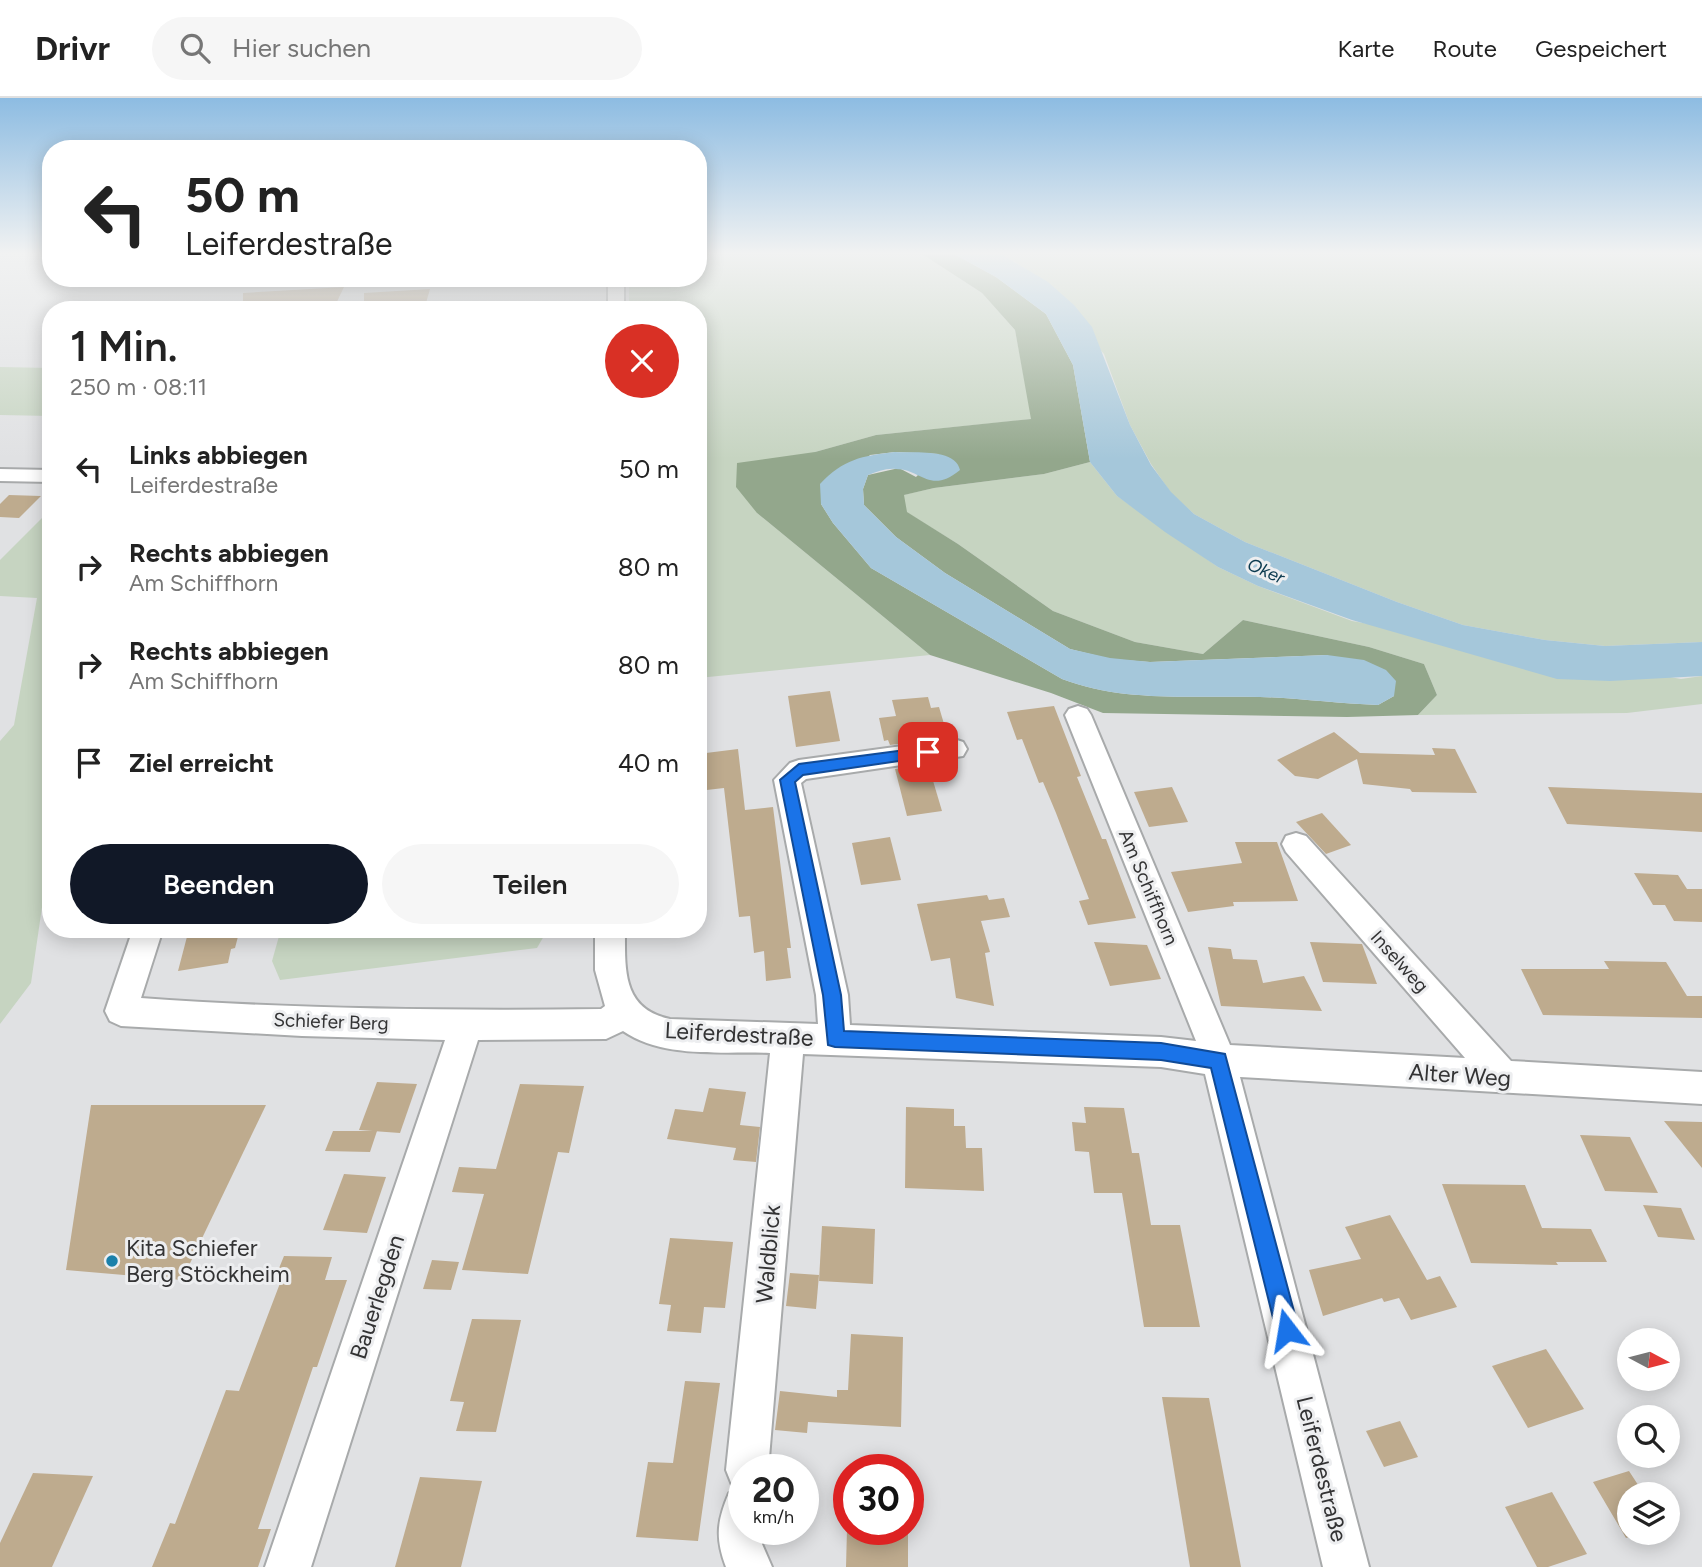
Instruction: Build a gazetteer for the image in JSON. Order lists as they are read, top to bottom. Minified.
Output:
{"streets":{"street":["Am Schiffhorn","Inselweg","Schiefer Berg","Leiferdestraße","Alter Weg","Waldblick","Bauerlegden"]},"crossings":[["Am Schiffhorn","Leiferdestraße"],["Am Schiffhorn","Alter Weg"],["Inselweg","Alter Weg"],["Schiefer Berg","Leiferdestraße"],["Schiefer Berg","Bauerlegden"],["Leiferdestraße","Alter Weg"],["Leiferdestraße","Waldblick"]],"water":["Oker"],"places":["Kita Schiefer Berg Stöckheim"],"north":"right","page":{"header":"Drivr","search":"Hier suchen","nav":["Karte","Route","Gespeichert"],"turn":["50 m","Leiferdestraße"],"heading":["1 Min.","250 m · 08:11"],"list":[{"name":"Links abbiegen","note":"Leiferdestraße","value":"50 m"},{"name":"Rechts abbiegen","note":"Am Schiffhorn","value":"80 m"},{"name":"Rechts abbiegen","note":"Am Schiffhorn","value":"80 m"},{"name":"Ziel erreicht","value":"40 m"}],"buttons":["Beenden","Teilen"],"speed":"20 km/h","limit":"30"}}
